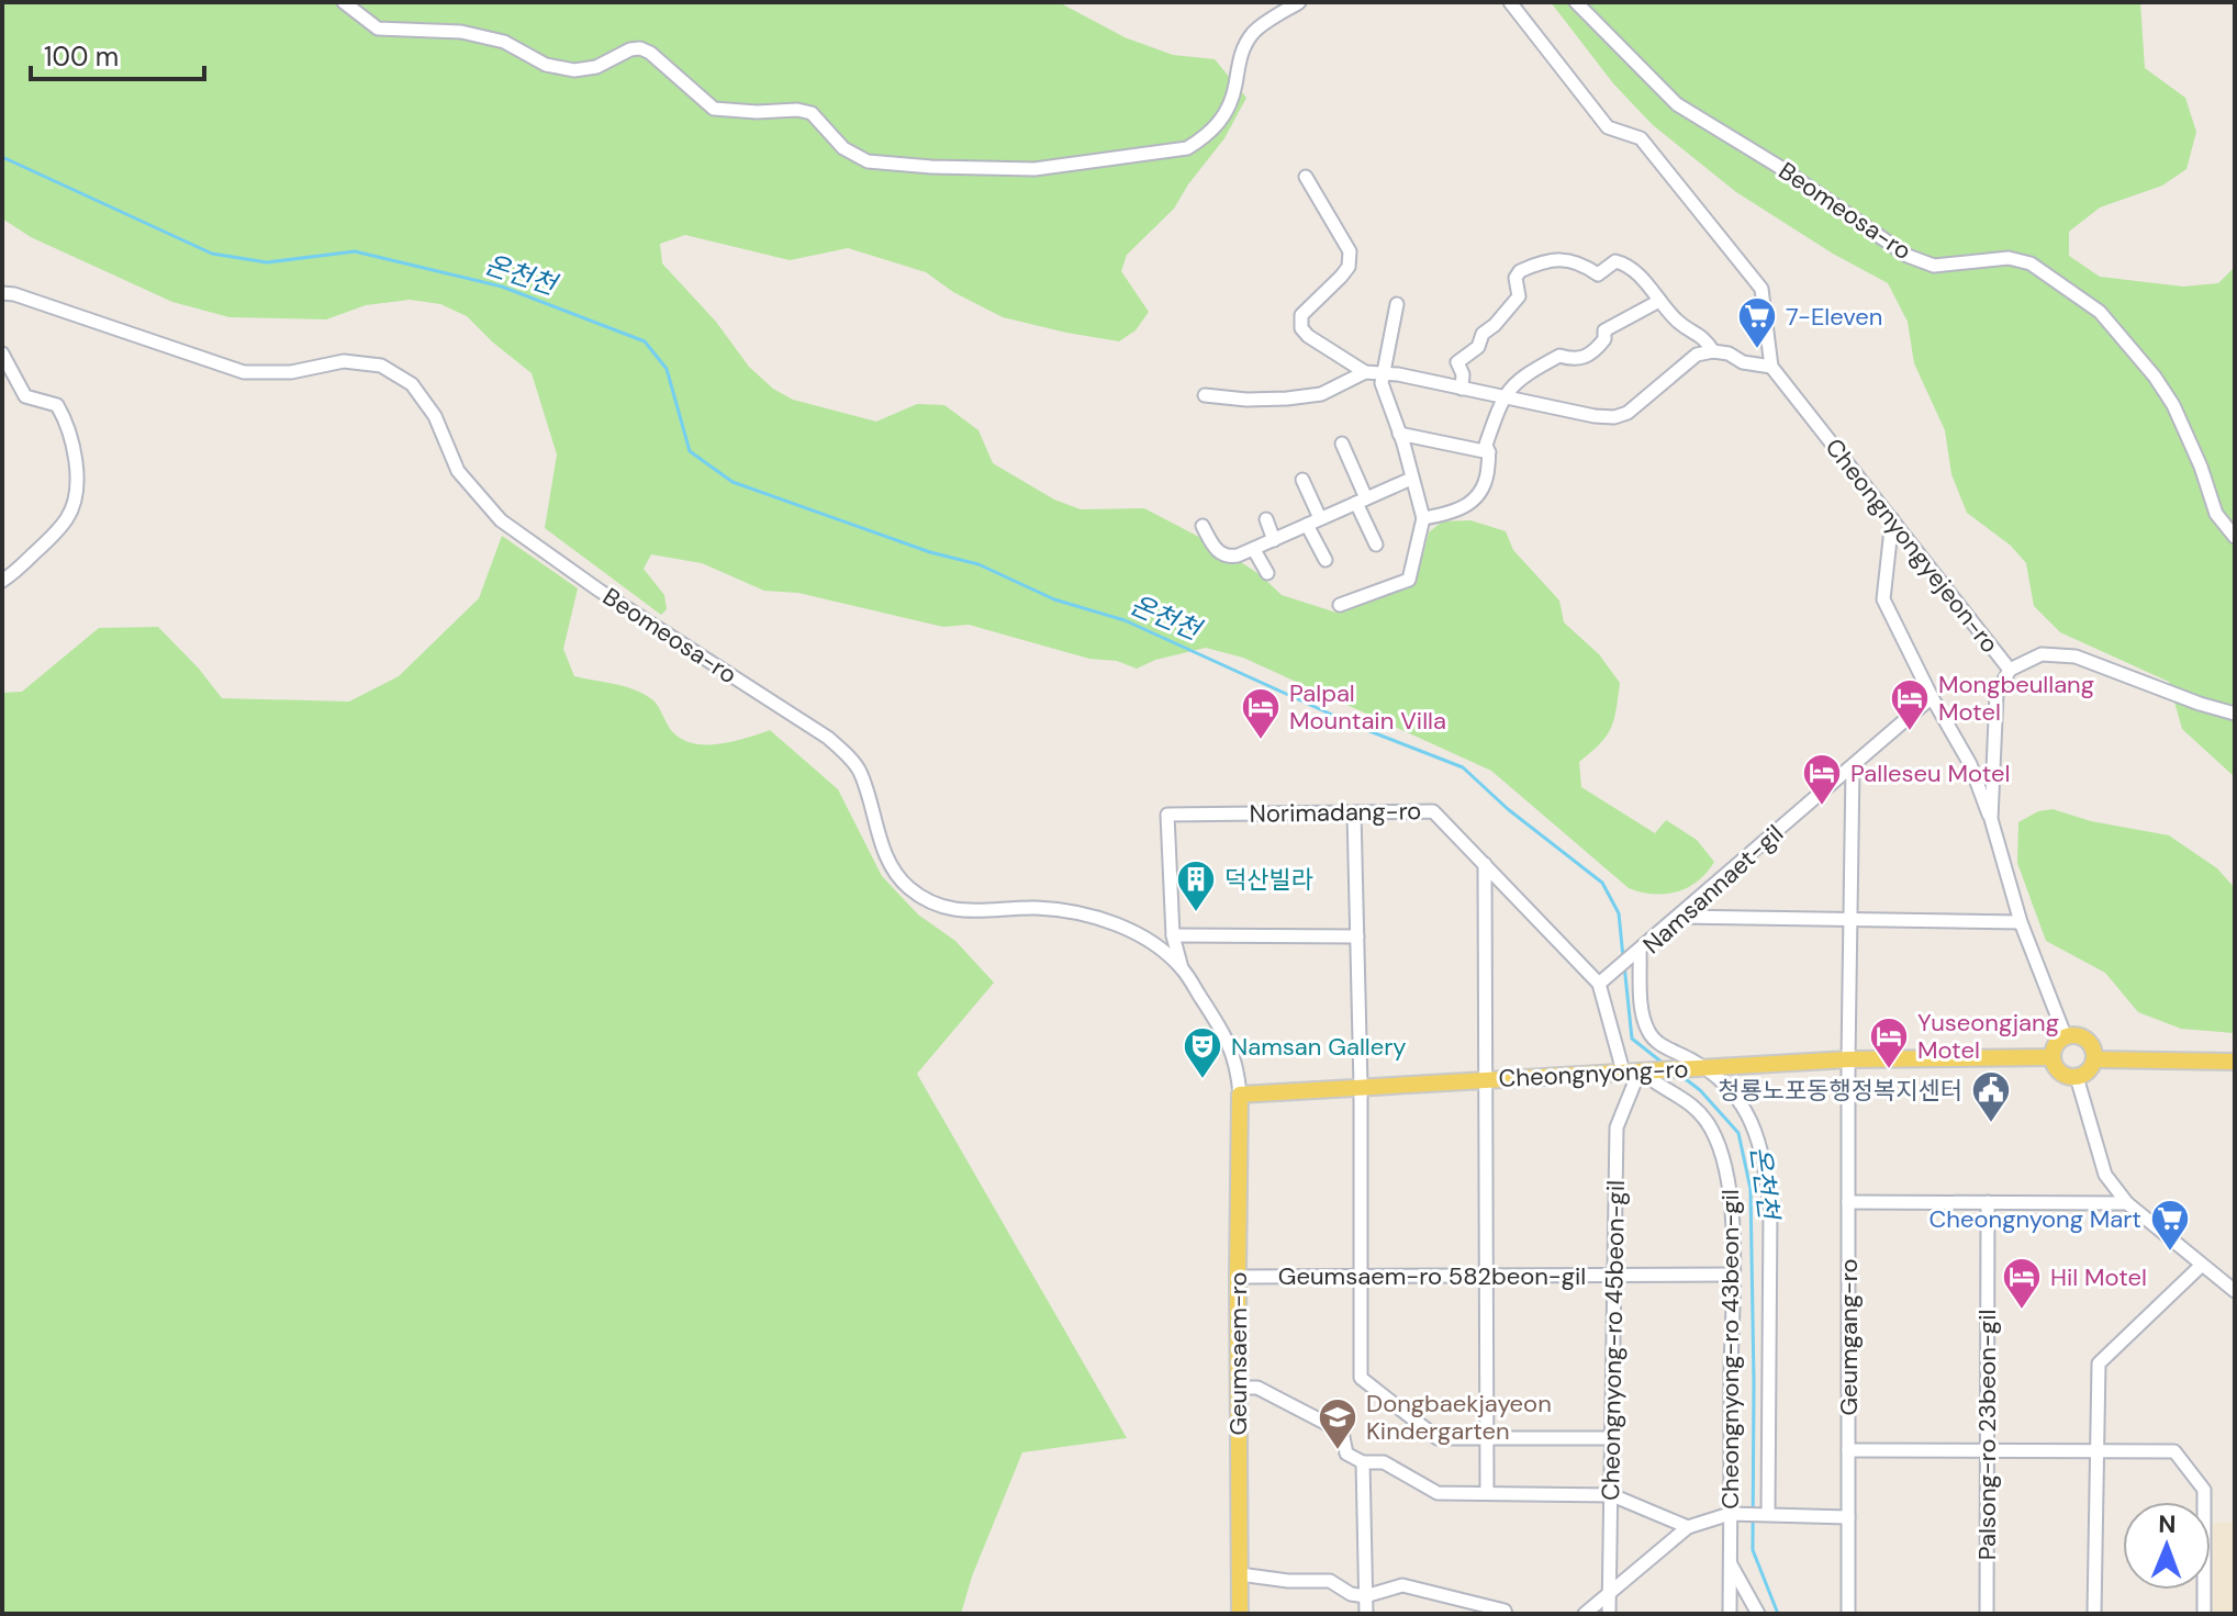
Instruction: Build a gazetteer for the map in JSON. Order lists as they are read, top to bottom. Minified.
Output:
{"streets":{"main road":["Cheongnyong-ro","Geumsaem-ro"],"street":["Beomeosa-ro","Cheongnyongyejeon-ro","Norimadang-ro","Namsannaet-gil","Geumsaem-ro 582beon-gil","Geumgang-ro","Cheongnyong-ro 45beon-gil","Cheongnyong-ro 43beon-gil","Palsong-ro 23beon-gil"]},"crossings":[["Beomeosa-ro","Norimadang-ro"],["Beomeosa-ro","Cheongnyong-ro"],["Beomeosa-ro","Geumsaem-ro"],["Cheongnyongyejeon-ro","Cheongnyong-ro"],["Norimadang-ro","Cheongnyong-ro"],["Norimadang-ro","Cheongnyong-ro 45beon-gil"],["Norimadang-ro","Cheongnyong-ro 43beon-gil"],["Namsannaet-gil","Cheongnyong-ro"],["Namsannaet-gil","Geumgang-ro"],["Cheongnyong-ro","Geumgang-ro"],["Cheongnyong-ro","Cheongnyong-ro 45beon-gil"],["Cheongnyong-ro","Cheongnyong-ro 43beon-gil"],["Cheongnyong-ro","Geumsaem-ro"],["Geumsaem-ro 582beon-gil","Cheongnyong-ro 45beon-gil"],["Geumsaem-ro 582beon-gil","Cheongnyong-ro 43beon-gil"],["Geumsaem-ro 582beon-gil","Geumsaem-ro"],["Cheongnyong-ro 45beon-gil","Cheongnyong-ro 43beon-gil"]],"water":["온천천"],"places":{"supermarket":["7-Eleven","Cheongnyong Mart"],"hotel":["Mongbeullang Motel","Palpal Mountain Villa","Palleseu Motel","Yuseongjang Motel","Hil Motel"],"building":["덕산빌라"],"theatre":["Namsan Gallery"],"public building":["청룡노포동행정복지센터"],"school or university":["Dongbaekjayeon Kindergarten"]},"scale_bar":"100 m","north":"top"}
